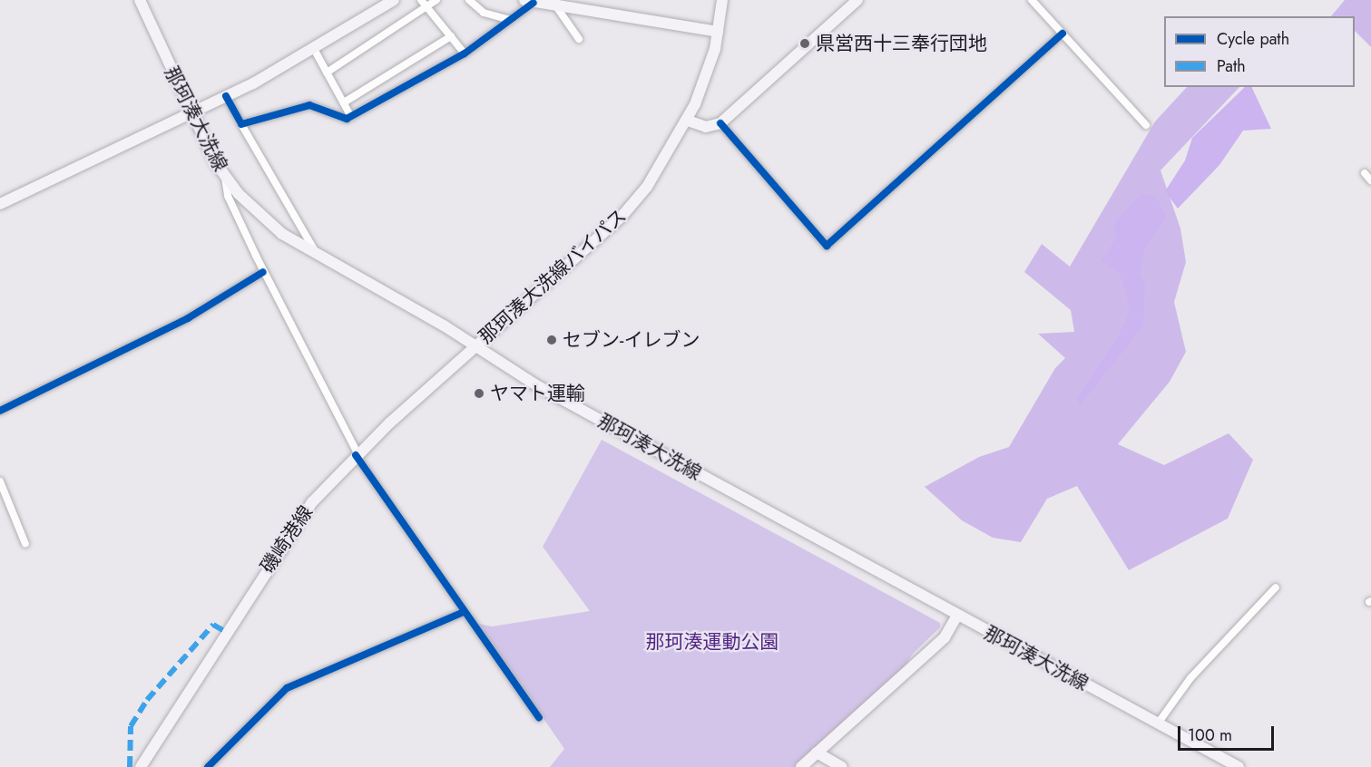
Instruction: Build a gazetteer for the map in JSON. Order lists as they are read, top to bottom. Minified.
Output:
{"streets":{"main road":["那珂湊大洗線","那珂湊大洗線バイパス","磯崎港線"]},"crossings":[["那珂湊大洗線","那珂湊大洗線バイパス"],["那珂湊大洗線","磯崎港線"],["那珂湊大洗線バイパス","磯崎港線"]],"parks":["那珂湊運動公園"],"places":["県営西十三奉行団地","セブン-イレブン","ヤマト運輸"],"legend":["Cycle path","Path"],"scale_bar":"100 m"}
